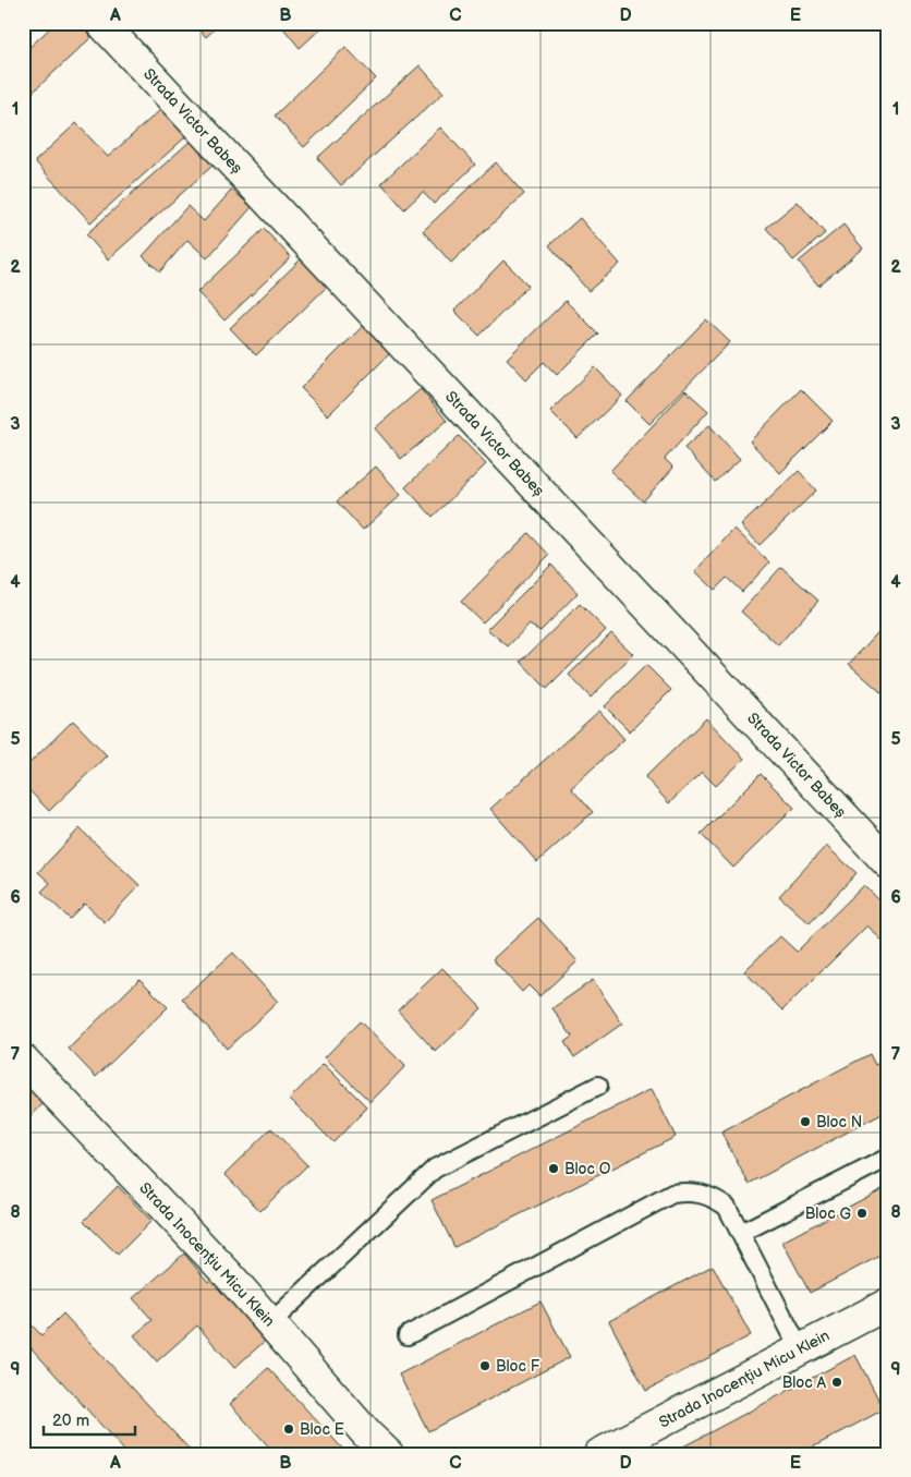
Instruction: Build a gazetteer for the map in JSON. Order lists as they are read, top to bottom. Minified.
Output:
{"streets":{"street":["Strada Victor Babeș","Strada Inocențiu Micu Klein"]},"places":["Bloc N","Bloc O","Bloc G","Bloc F","Bloc A","Bloc E"],"scale_bar":"20 m","grid":{"columns":["A","B","C","D","E"],"rows":["1","2","3","4","5","6","7","8","9"]}}
